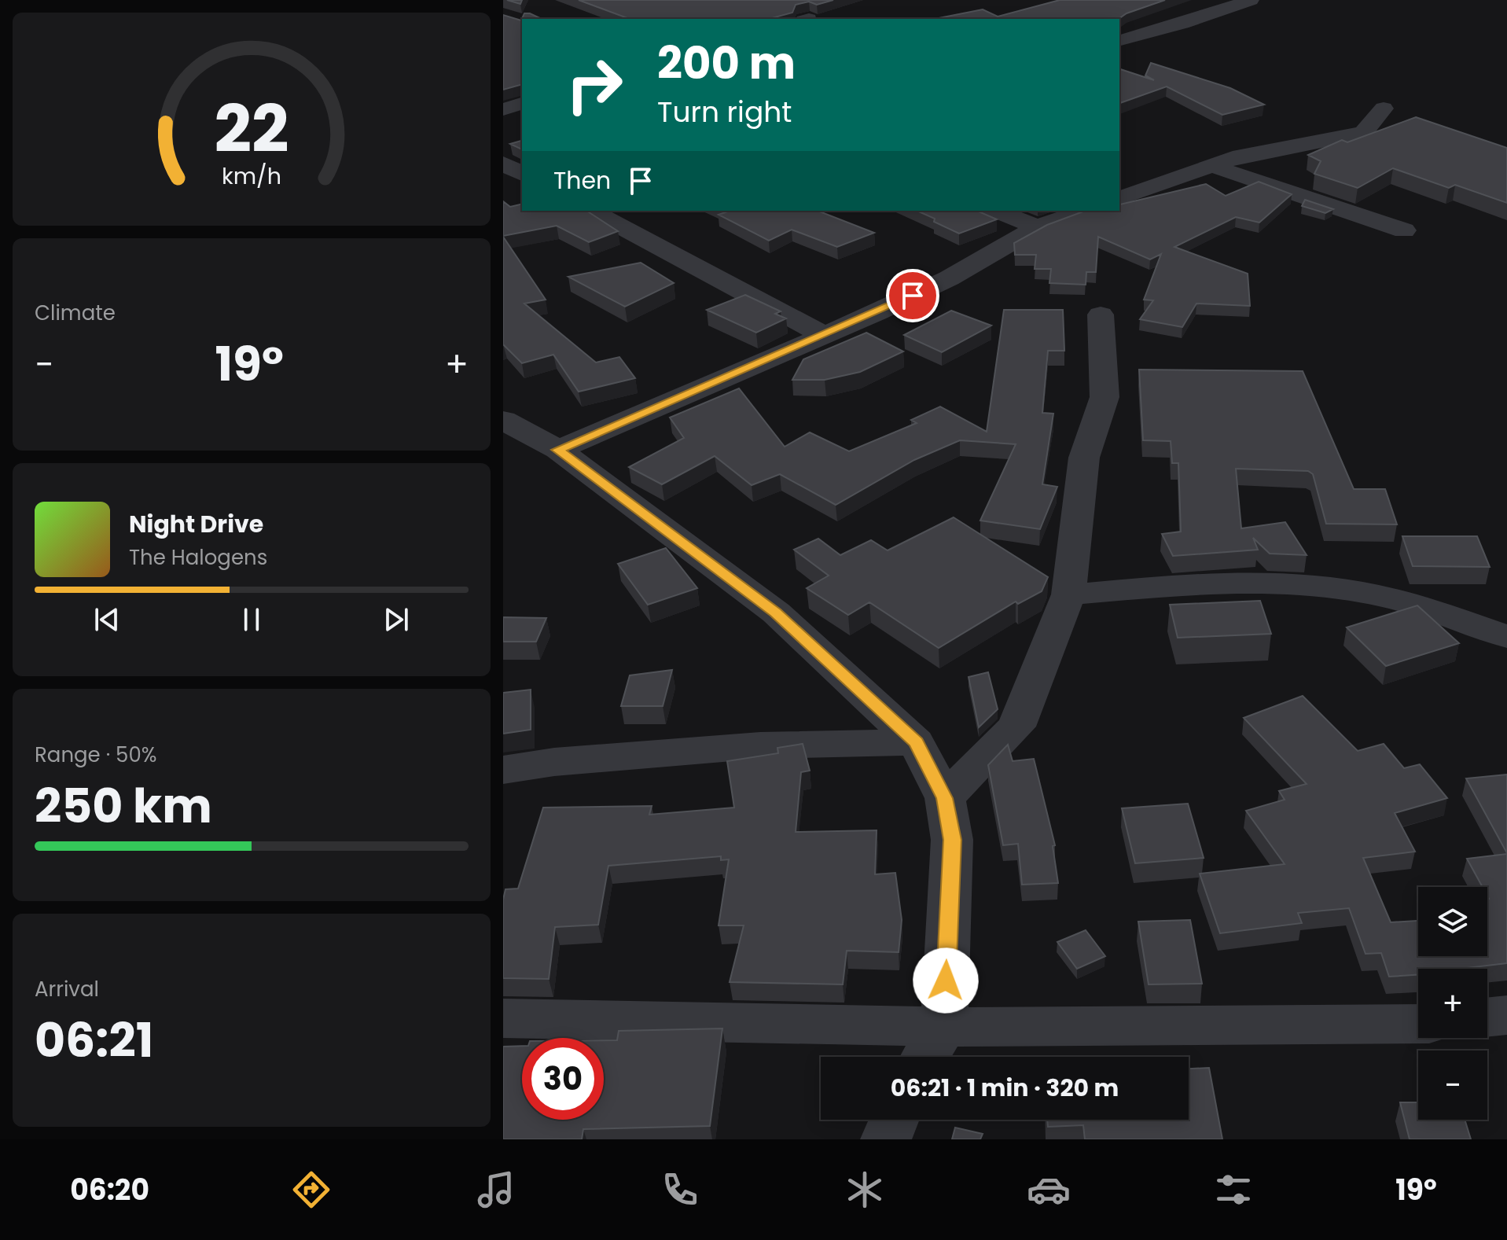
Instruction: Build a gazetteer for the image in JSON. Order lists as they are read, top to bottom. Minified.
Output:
{"page":{"turn":["200 m","Turn right"],"then":"Then","tile":["Climate",["Range · 50%","250 km"],["Arrival","06:21"]],"heat":["−","19°","+"],"song":["Night Drive","The Halogens"],"map_buttons":["+","−"],"limit":"30","trip":"06:21 · 1 min · 320 m","tabs":["06:20","19°"],"gauge":["22","km/h"]}}
